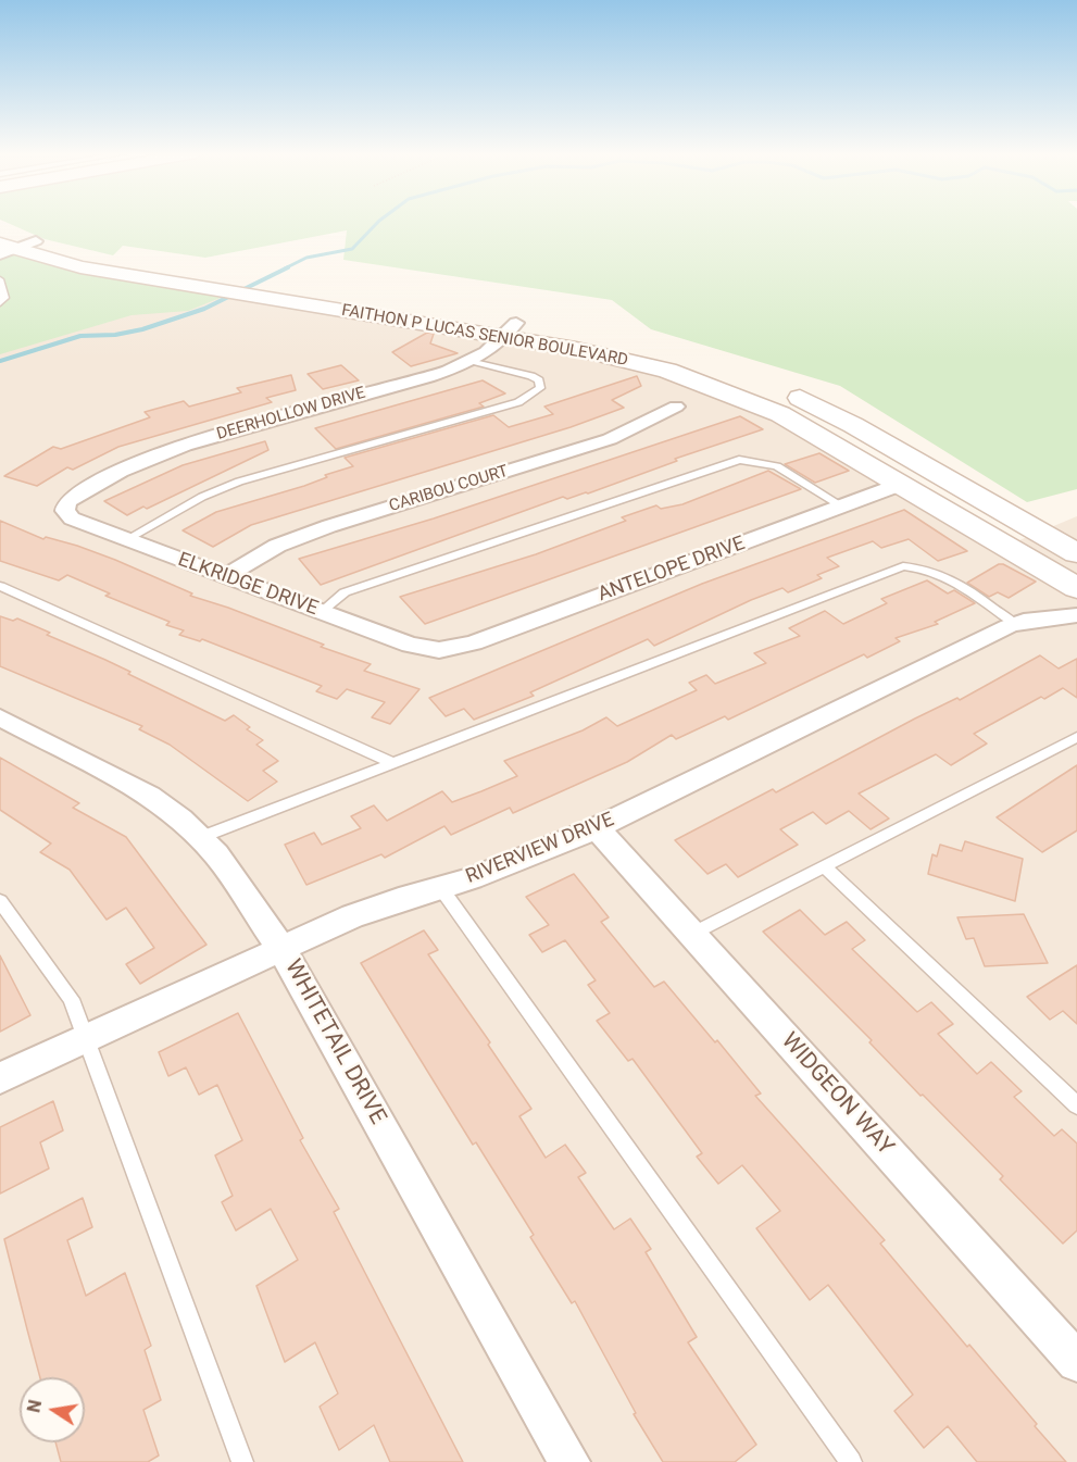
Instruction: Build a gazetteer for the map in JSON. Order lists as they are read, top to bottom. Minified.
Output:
{"streets":{"main road":["FAITHON P LUCAS SENIOR BOULEVARD"],"street":["DEERHOLLOW DRIVE","CARIBOU COURT","ANTELOPE DRIVE","ELKRIDGE DRIVE","RIVERVIEW DRIVE","WHITETAIL DRIVE","WIDGEON WAY"]},"crossings":[["FAITHON P LUCAS SENIOR BOULEVARD","DEERHOLLOW DRIVE"],["FAITHON P LUCAS SENIOR BOULEVARD","ANTELOPE DRIVE"],["DEERHOLLOW DRIVE","ELKRIDGE DRIVE"],["CARIBOU COURT","ELKRIDGE DRIVE"],["ANTELOPE DRIVE","ELKRIDGE DRIVE"],["RIVERVIEW DRIVE","WHITETAIL DRIVE"],["RIVERVIEW DRIVE","WIDGEON WAY"]],"north":"left"}
